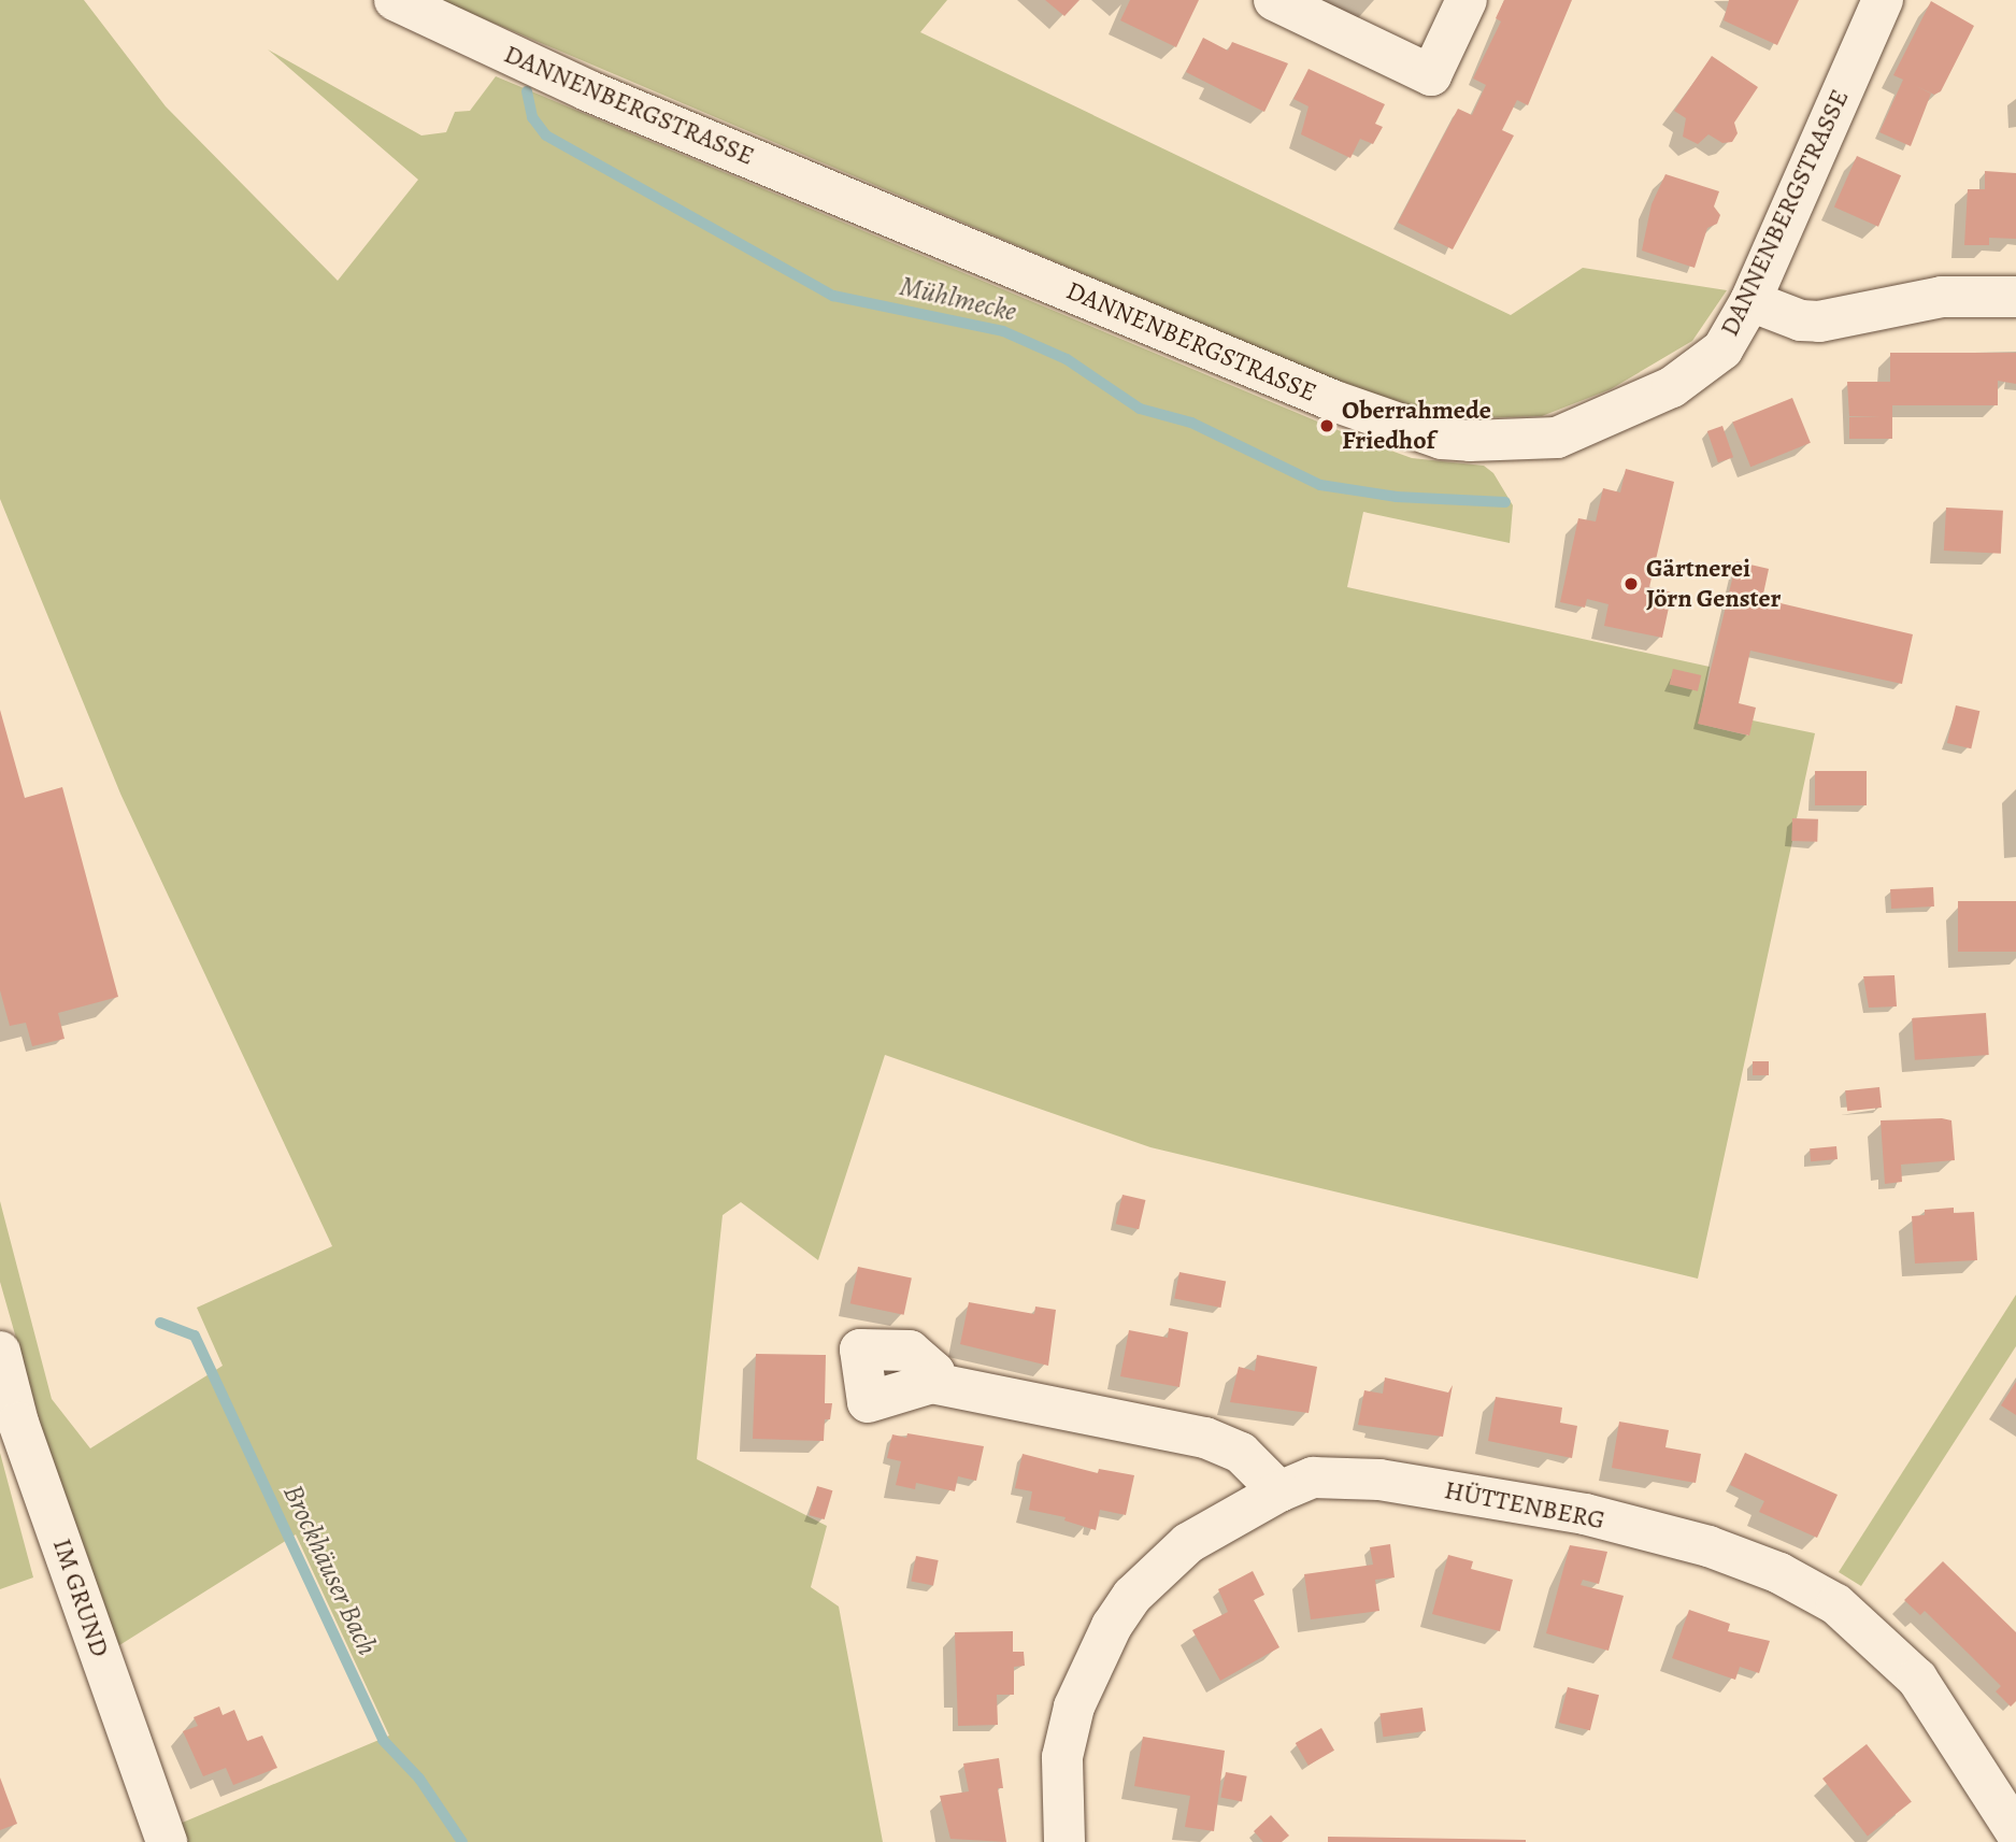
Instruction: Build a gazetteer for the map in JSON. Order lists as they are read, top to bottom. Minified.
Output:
{"streets":{"street":["DANNENBERGSTRASSE","HÜTTENBERG","IM GRUND"]},"water":["Mühlmecke","Brockhäuser Bach"],"places":["Oberrahmede Friedhof","Gärtnerei Jörn Genster"]}
